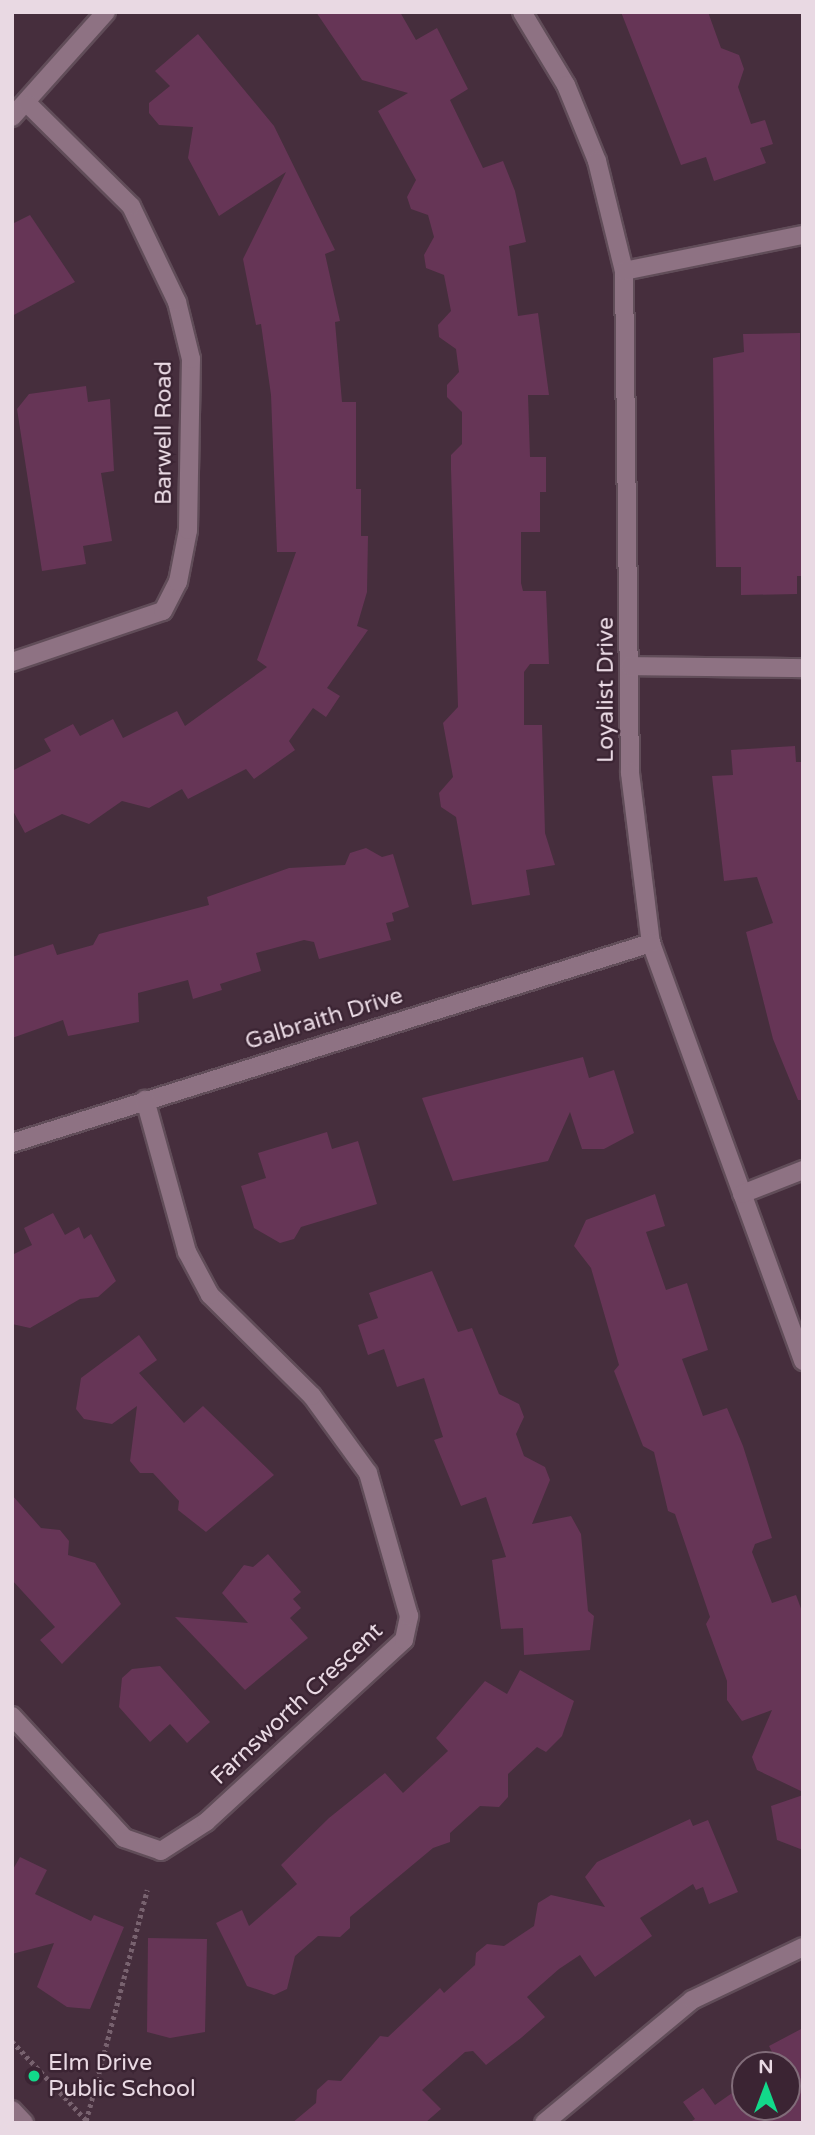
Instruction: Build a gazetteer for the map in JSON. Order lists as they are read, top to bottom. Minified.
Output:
{"streets":{"street":["Barwell Road","Loyalist Drive","Galbraith Drive","Farnsworth Crescent"]},"crossings":[["Loyalist Drive","Galbraith Drive"],["Galbraith Drive","Farnsworth Crescent"]],"places":["Elm Drive Public School"],"north":"top"}
